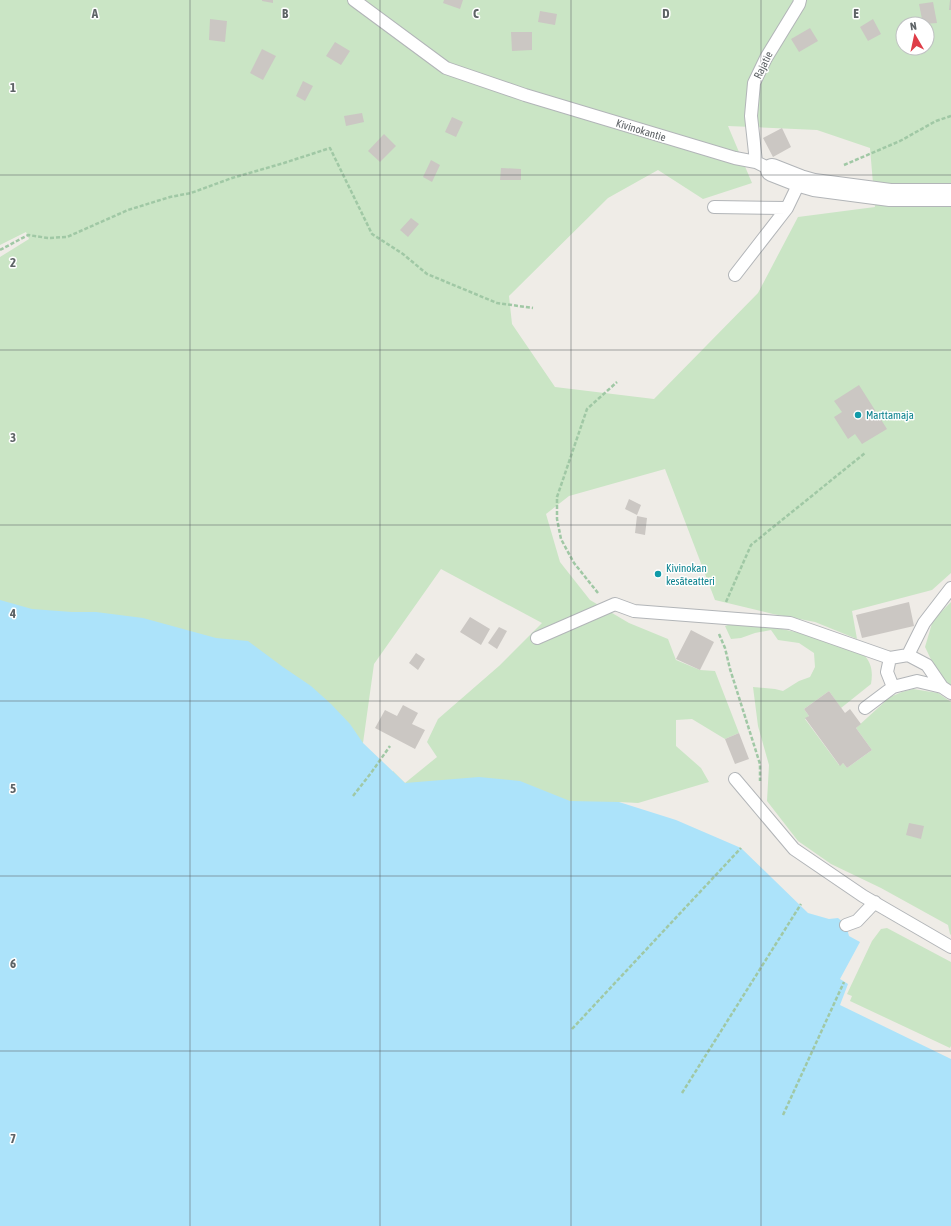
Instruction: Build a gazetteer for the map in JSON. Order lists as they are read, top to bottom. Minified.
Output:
{"streets":{"street":["Kivinokantie"],"lane":["Rajatie"]},"crossings":[["Rajatie","Kivinokantie"]],"places":["Marttamaja","Kivinokan kesäteatteri"],"north":"top","grid":{"columns":["A","B","C","D","E"],"rows":["1","2","3","4","5","6","7"]}}
